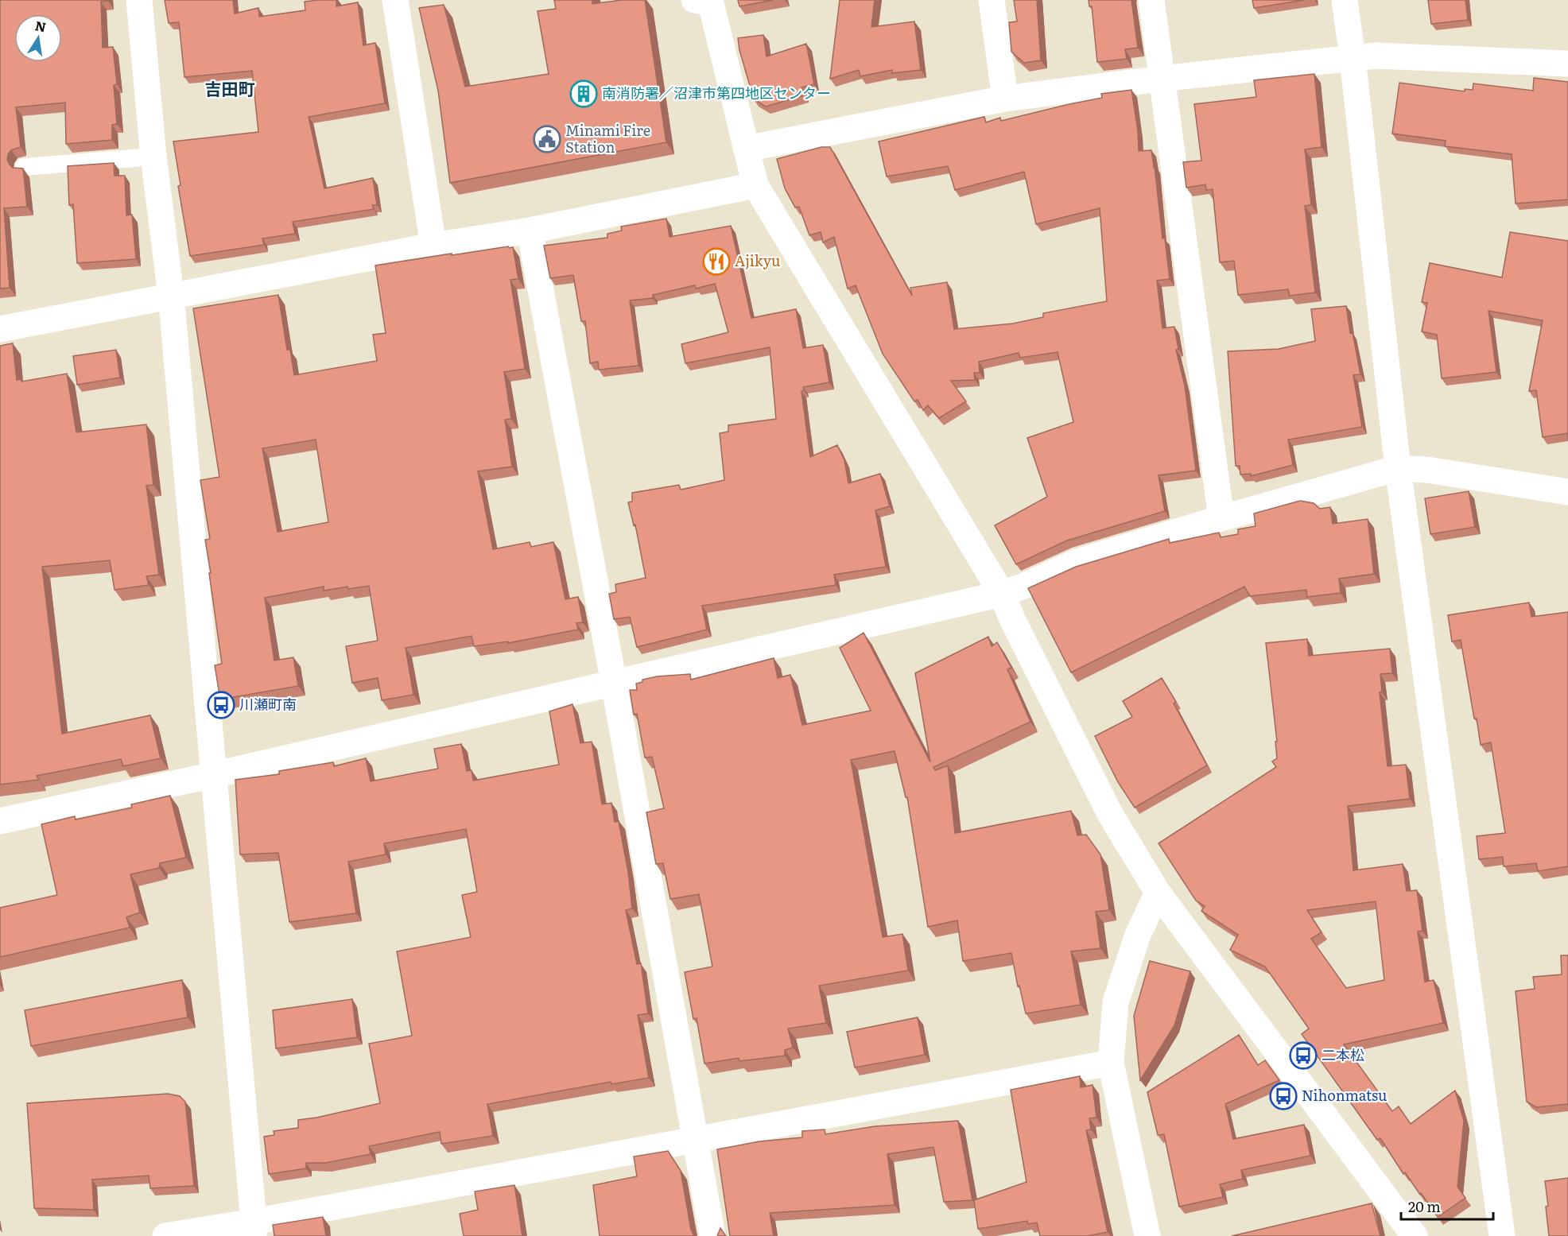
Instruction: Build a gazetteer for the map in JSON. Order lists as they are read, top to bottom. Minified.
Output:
{"districts":["吉田町"],"places":{"building":["南消防署／沼津市第四地区センター"],"public building":["Minami Fire Station"],"restaurant":["Ajikyu"],"bus stop":["川瀬町南","二本松","Nihonmatsu"]},"scale_bar":"20 m","north":"top"}
